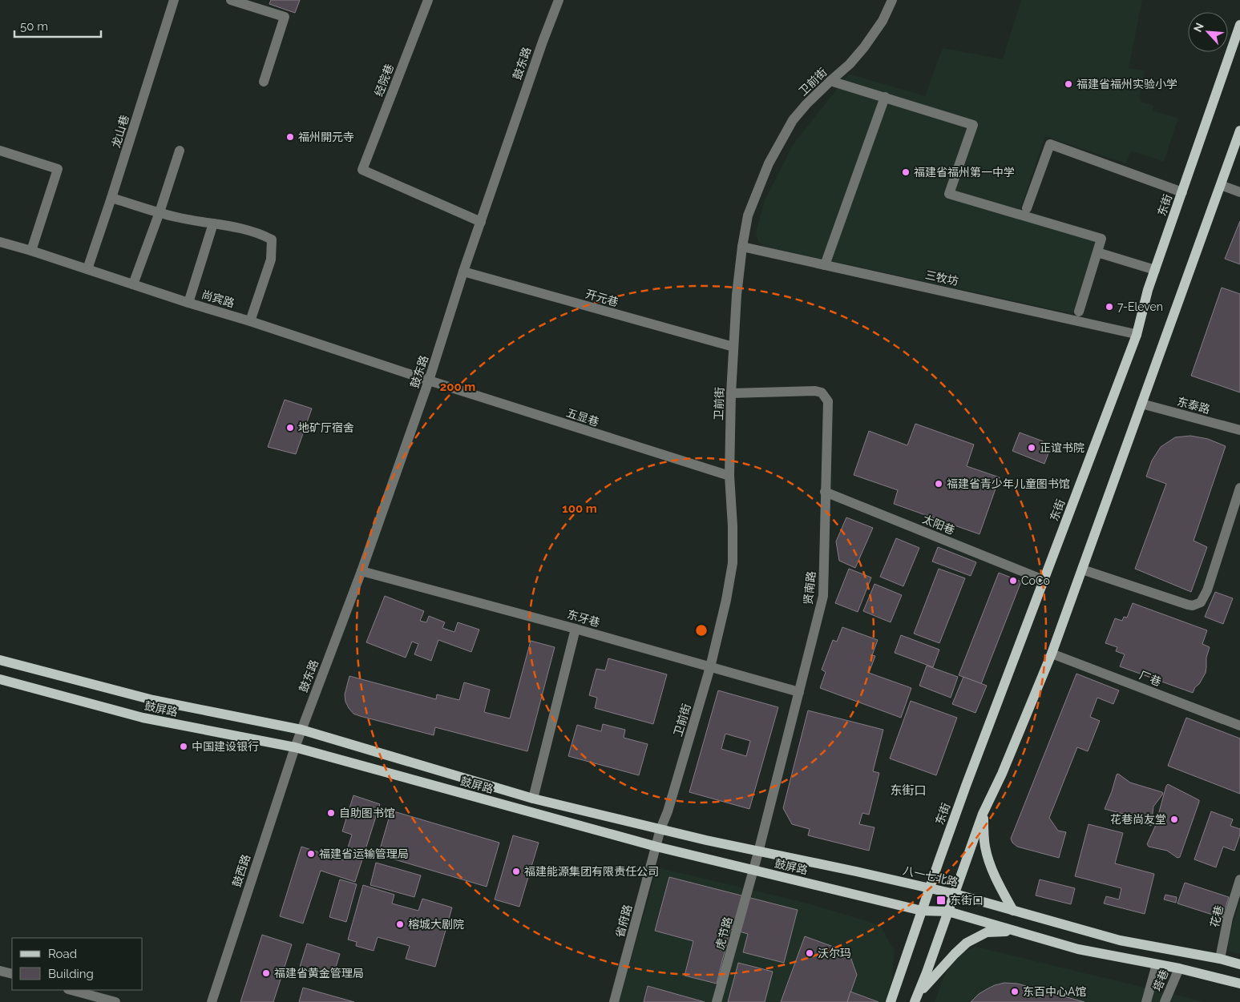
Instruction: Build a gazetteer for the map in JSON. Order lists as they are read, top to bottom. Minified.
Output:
{"streets":{"main road":["东街","鼓屏路","八一七北路"],"street":["鼓东路","经院巷","卫前街","龙山巷","三牧坊","开元巷","尚宾路","东泰路","五显巷","太阳巷","贤南路","东牙巷","厂巷","鼓西路","花巷","省府路","虎节路","塔巷"]},"crossings":[["鼓东路","经院巷"],["鼓东路","开元巷"],["鼓东路","尚宾路"],["鼓东路","五显巷"],["鼓东路","东牙巷"],["鼓东路","鼓屏路"],["鼓东路","鼓西路"],["卫前街","三牧坊"],["卫前街","开元巷"],["卫前街","五显巷"],["卫前街","贤南路"],["卫前街","东牙巷"],["卫前街","鼓屏路"],["卫前街","八一七北路"],["卫前街","省府路"],["龙山巷","尚宾路"],["东街","三牧坊"],["东街","太阳巷"],["东街","鼓屏路"],["东街","八一七北路"],["尚宾路","五显巷"],["太阳巷","贤南路"],["贤南路","东牙巷"],["贤南路","鼓屏路"],["贤南路","八一七北路"],["贤南路","虎节路"],["鼓屏路","鼓西路"],["鼓屏路","八一七北路"],["鼓屏路","省府路"],["鼓屏路","虎节路"],["八一七北路","花巷"]],"districts":["东街口"],"places":{"other":["福建省福州实验小学","福州開元寺","福建省福州第一中学","7-Eleven","地矿厅宿舍","正谊书院","福建省青少年儿童图书馆","CoCo","中国建设银行","自助图书馆","花巷尚友堂","福建省运输管理局","福建能源集团有限责任公司","榕城大剧院","沃尔玛","福建省黄金管理局","东百中心A馆"],"transit":["东街口"]},"legend":["Road","Building"],"scale_bar":"50 m","north":"top left","rings":["200 m","100 m"]}
